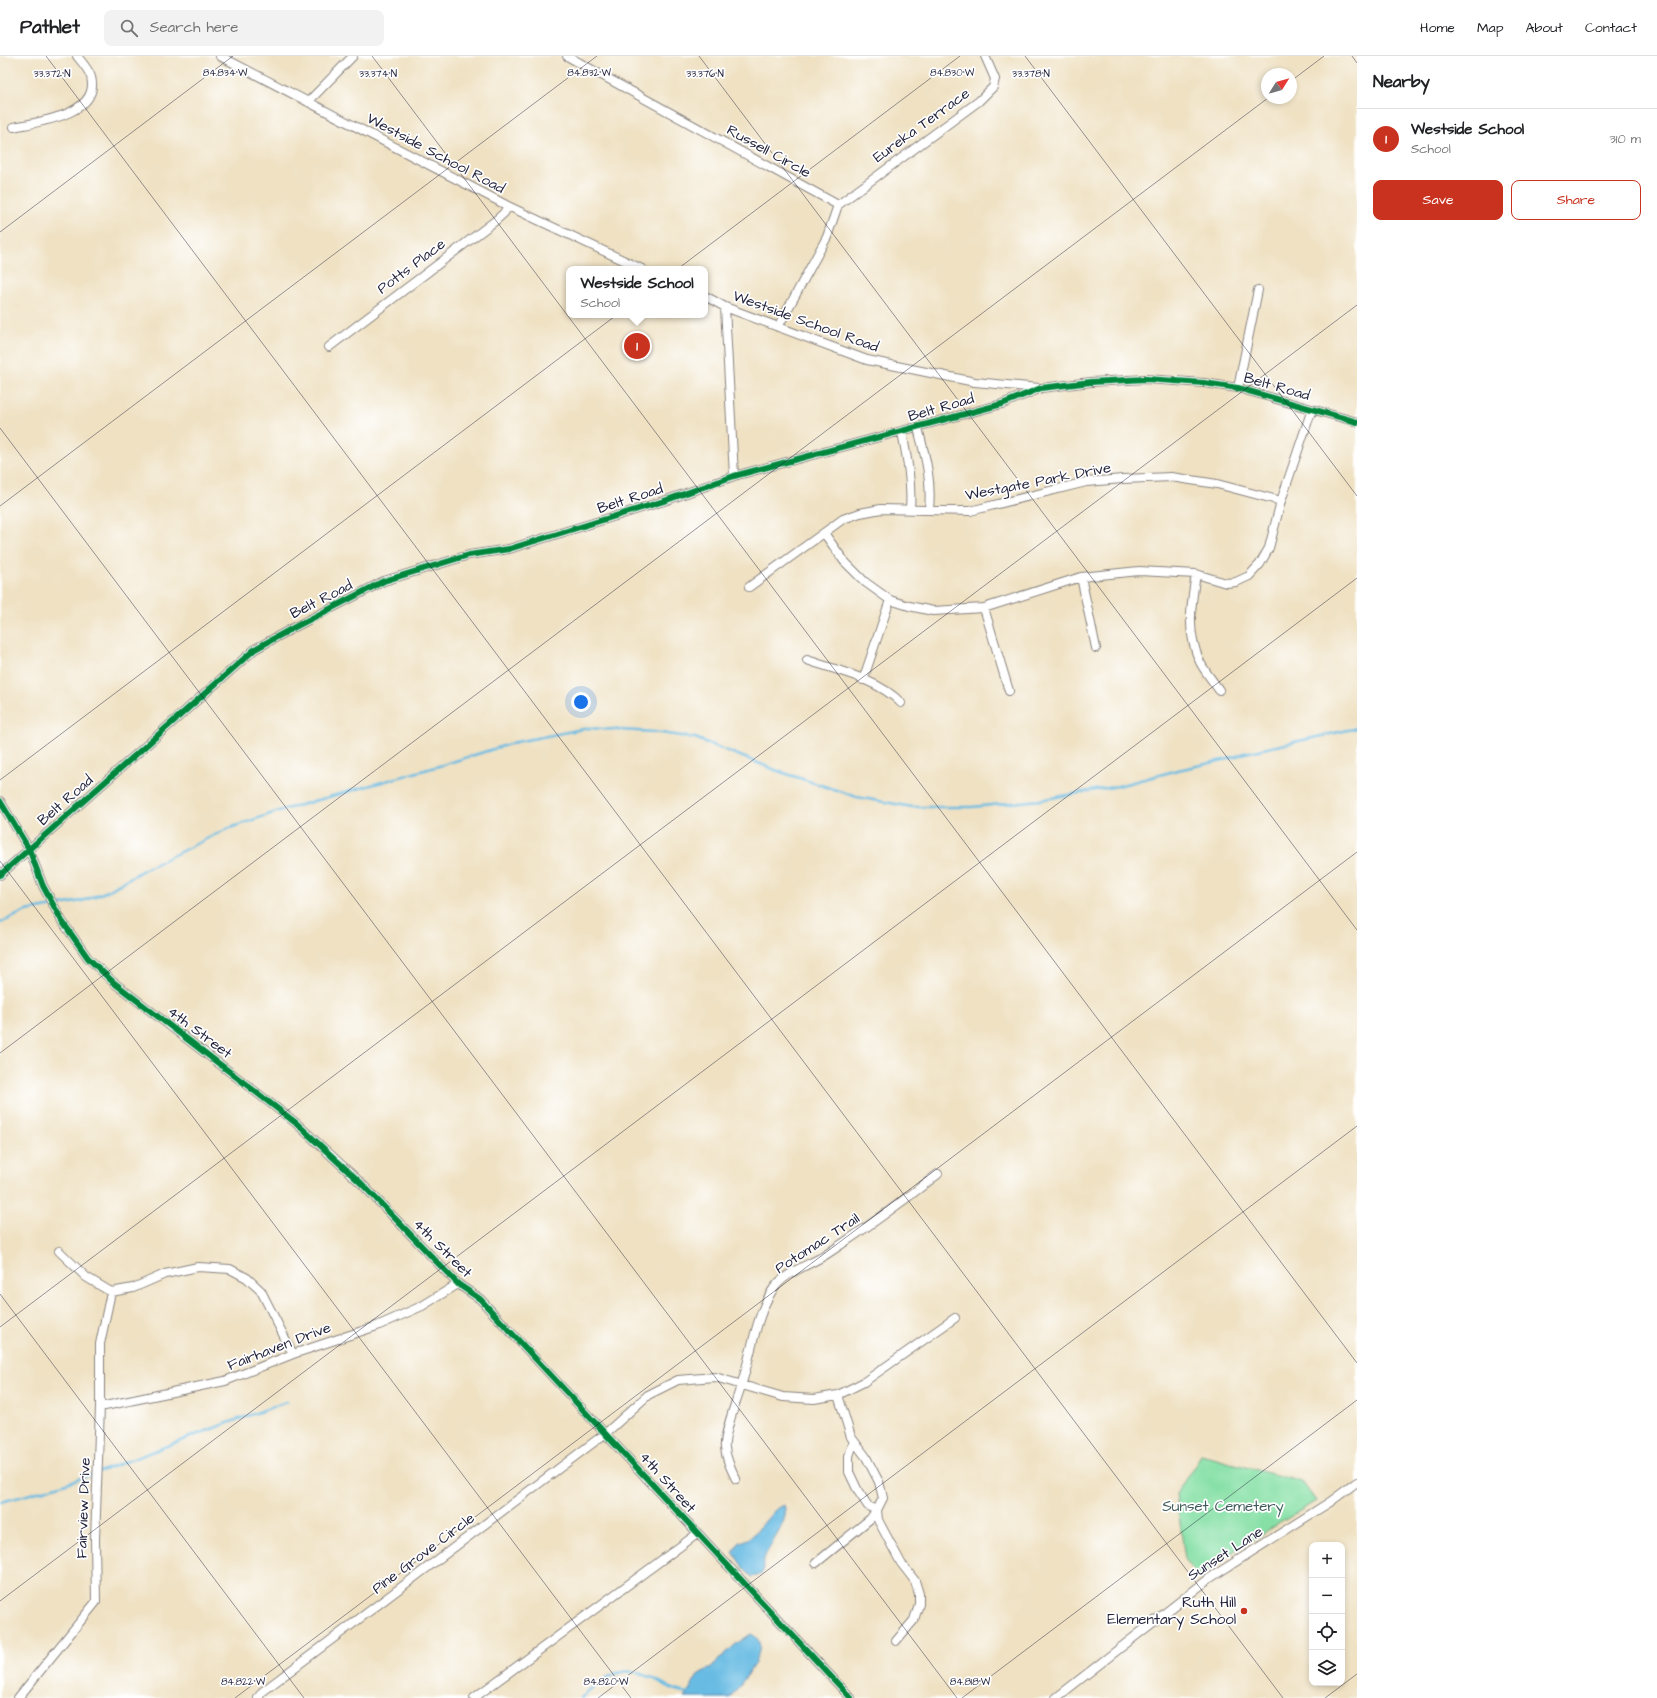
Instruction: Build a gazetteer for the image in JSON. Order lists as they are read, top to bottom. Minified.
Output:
{"streets":{"street":["Eureka Terrace","Russell Circle","Westside School Road","Potts Place","Belt Road","Westgate Park Drive","4th Street","Potomac Trail","Fairhaven Drive","Fairview Drive","Pine Grove Circle","Sunset Lane"]},"crossings":[["Eureka Terrace","Russell Circle"],["Westside School Road","Potts Place"],["Westside School Road","Belt Road"],["Belt Road","4th Street"],["4th Street","Fairhaven Drive"],["4th Street","Pine Grove Circle"],["Potomac Trail","Pine Grove Circle"],["Fairhaven Drive","Fairview Drive"]],"parks":["Sunset Cemetery"],"places":["Ruth Hill Elementary School"],"north":"top right","page":{"header":"Pathlet","search":"Search here","nav":["Home","Map","About","Contact"],"heading":"Nearby","list":[{"mark":"1","name":"Westside School","note":"School","value":"310 m"}],"buttons":["Save","Share"],"popup":["Westside School","School"],"pins":"1","map_buttons":["+","−"]},"coordinates":["84.834°W","84.832°W","84.830°W","33.372°N","33.374°N","33.376°N","33.378°N","84.822°W","84.820°W","84.818°W"]}
